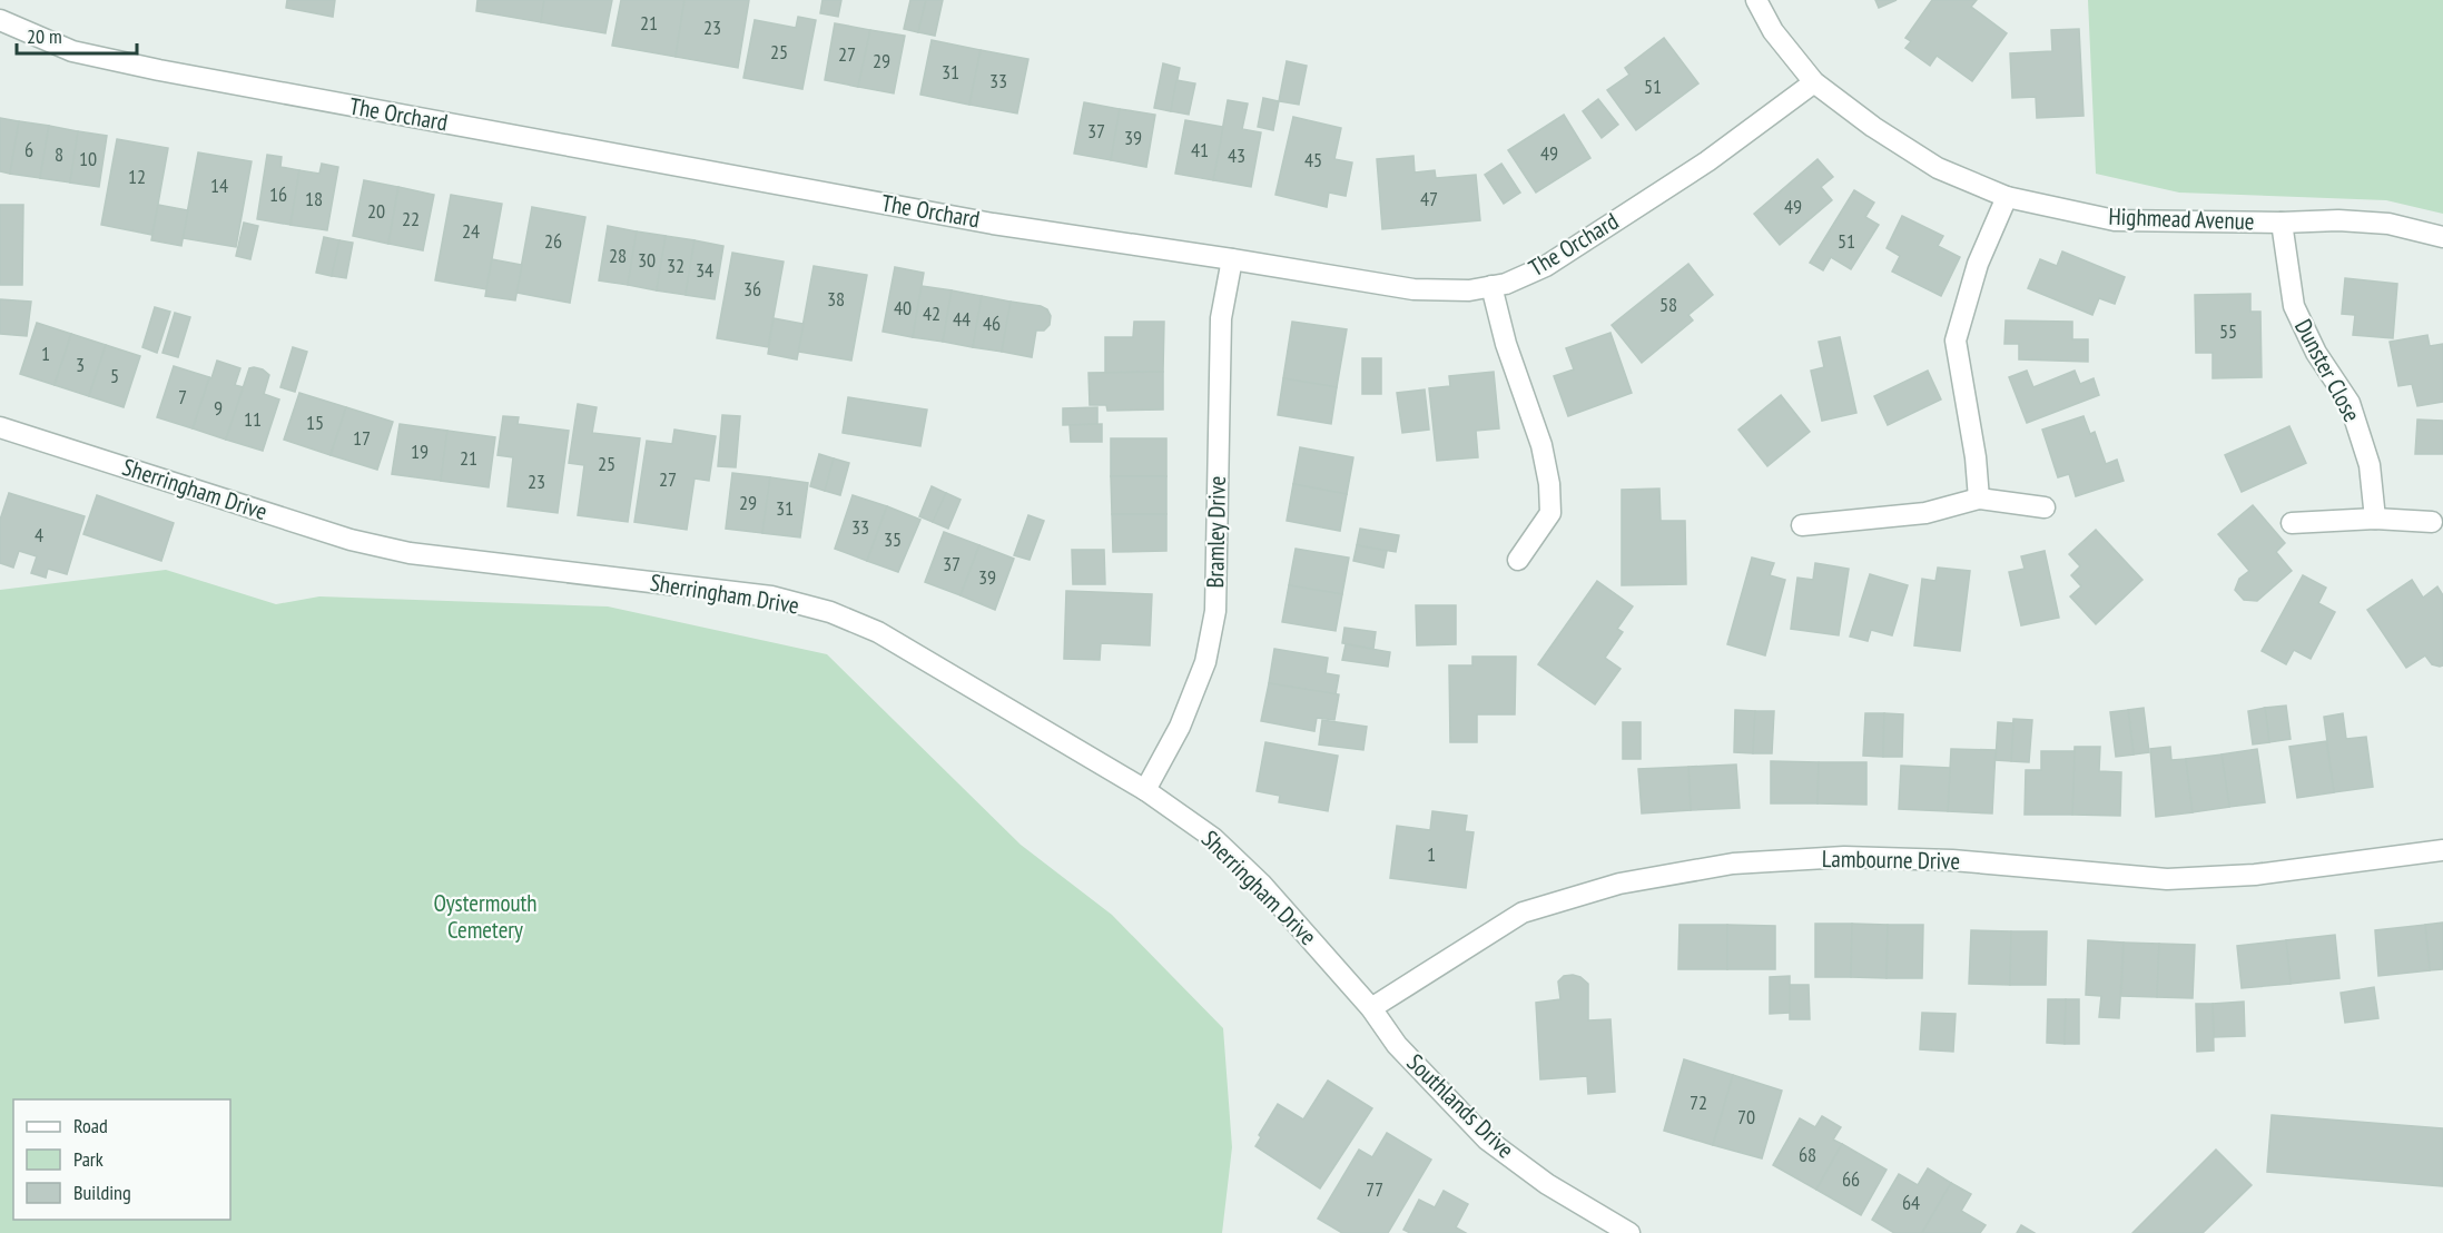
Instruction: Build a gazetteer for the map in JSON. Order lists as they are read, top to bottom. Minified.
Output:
{"streets":{"street":["The Orchard","Highmead Avenue","Dunster Close","Sherringham Drive","Bramley Drive","Lambourne Drive","Southlands Drive"]},"crossings":[["The Orchard","Highmead Avenue"],["The Orchard","Bramley Drive"],["Highmead Avenue","Dunster Close"],["Sherringham Drive","Bramley Drive"],["Sherringham Drive","Lambourne Drive"],["Sherringham Drive","Southlands Drive"],["Lambourne Drive","Southlands Drive"]],"parks":["Oystermouth Cemetery"],"house_numbers":["21","23","25","27","29","31","33","51","37","39","6","41","49","8","43","10","45","12","14","16","18","47","49","20","22","24","26","51","28","30","32","34","36","38","58","40","42","44","46","55","1","3","5","7","9","11","15","17","19","21","25","27","23","29","31","33","4","35","37","39","1","72","70","68","66","77","64"],"legend":["Road","Park","Building"],"scale_bar":"20 m"}
